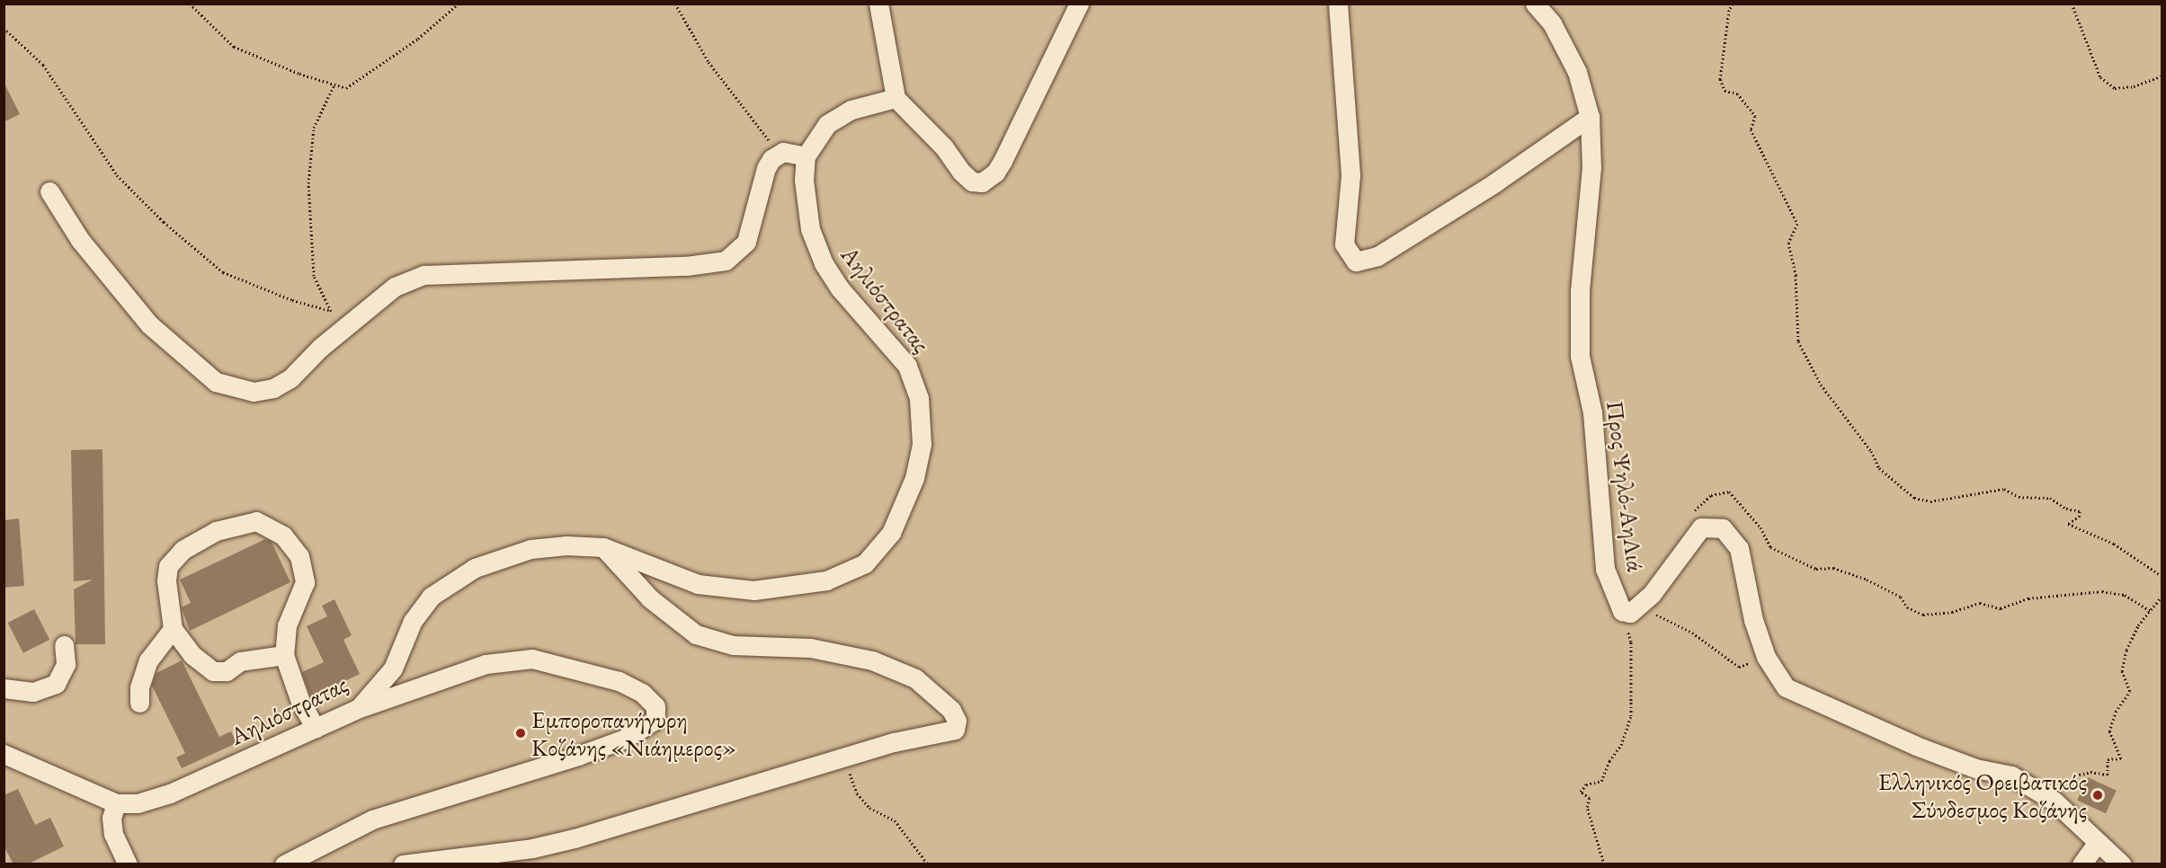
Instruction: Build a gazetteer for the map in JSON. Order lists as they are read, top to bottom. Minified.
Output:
{"streets":{"street":["Αηλιόστρατας","Προς Ψηλό-ΑηΛιά"]},"places":["Εμποροπανήγυρη Κοζάνης «Νιάημερος»","Ελληνικός Ορειβατικός Σύνδεσμος Κοζάνης"]}
